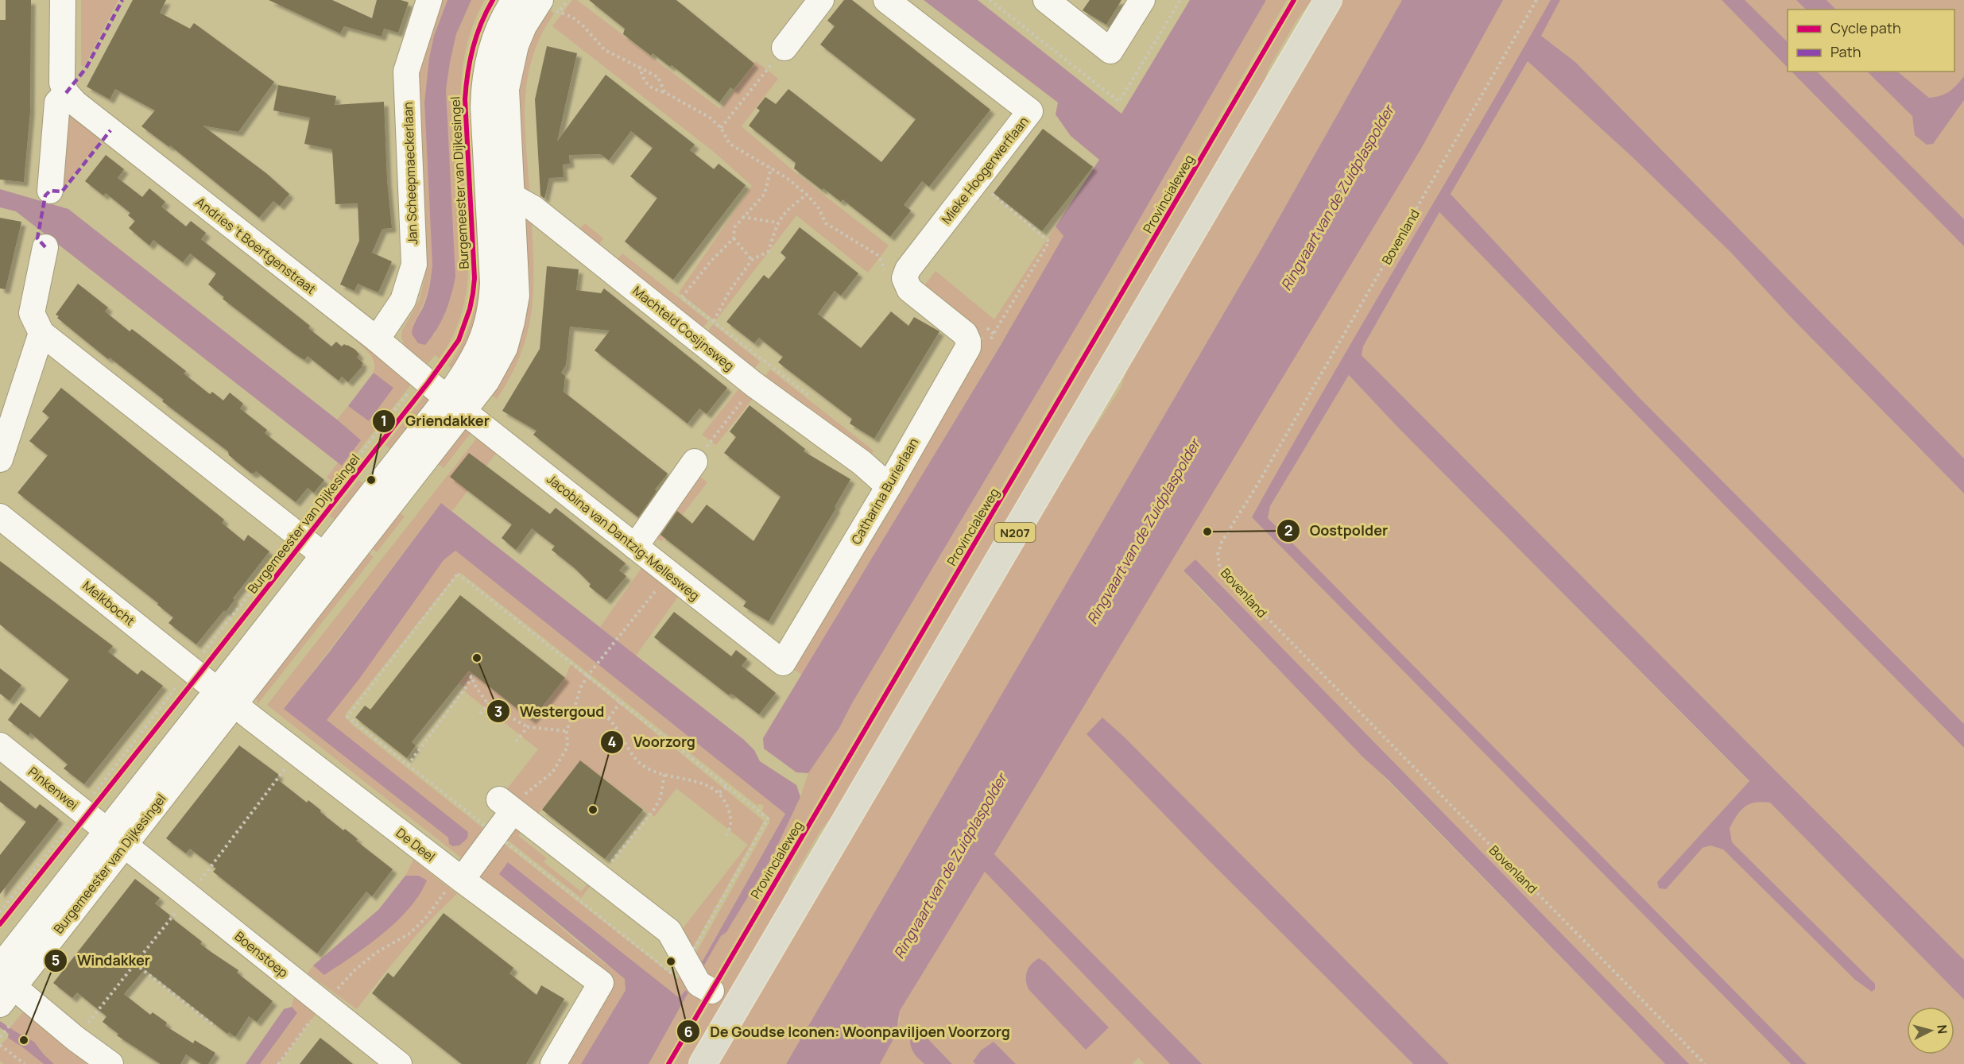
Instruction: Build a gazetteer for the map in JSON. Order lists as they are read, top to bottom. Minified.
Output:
{"streets":{"main road":["N207"],"street":["Mieke Hoogerwerflaan","Jan Scheepmaeckerlaan","Burgemeester van Dijkesingel","Andries 't Boertgenstraat","Machteld Cosijnsweg","Catharina Burierlaan","Jacobina van Dantzig-Mellesweg","Melkbocht","Pinkenwei","De Deel","Boenstoep"],"path":["Bovenland"],"cycle path":["Provincialeweg"]},"crossings":[["Mieke Hoogerwerflaan","Catharina Burierlaan"],["Jan Scheepmaeckerlaan","Andries 't Boertgenstraat"],["Burgemeester van Dijkesingel","Andries 't Boertgenstraat"],["Burgemeester van Dijkesingel","Machteld Cosijnsweg"],["Burgemeester van Dijkesingel","Jacobina van Dantzig-Mellesweg"],["Burgemeester van Dijkesingel","Melkbocht"],["Burgemeester van Dijkesingel","Pinkenwei"],["Burgemeester van Dijkesingel","De Deel"],["Burgemeester van Dijkesingel","Boenstoep"],["Andries 't Boertgenstraat","Jacobina van Dantzig-Mellesweg"],["Machteld Cosijnsweg","Catharina Burierlaan"],["Catharina Burierlaan","Jacobina van Dantzig-Mellesweg"],["Melkbocht","De Deel"],["Pinkenwei","Boenstoep"]],"water":["Ringvaart van de Zuidplaspolder"],"places":["Griendakker","Oostpolder","Westergoud","Voorzorg","De Goudse Iconen: Woonpaviljoen Voorzorg","Windakker"],"legend":["Cycle path","Path"],"north":"right"}
